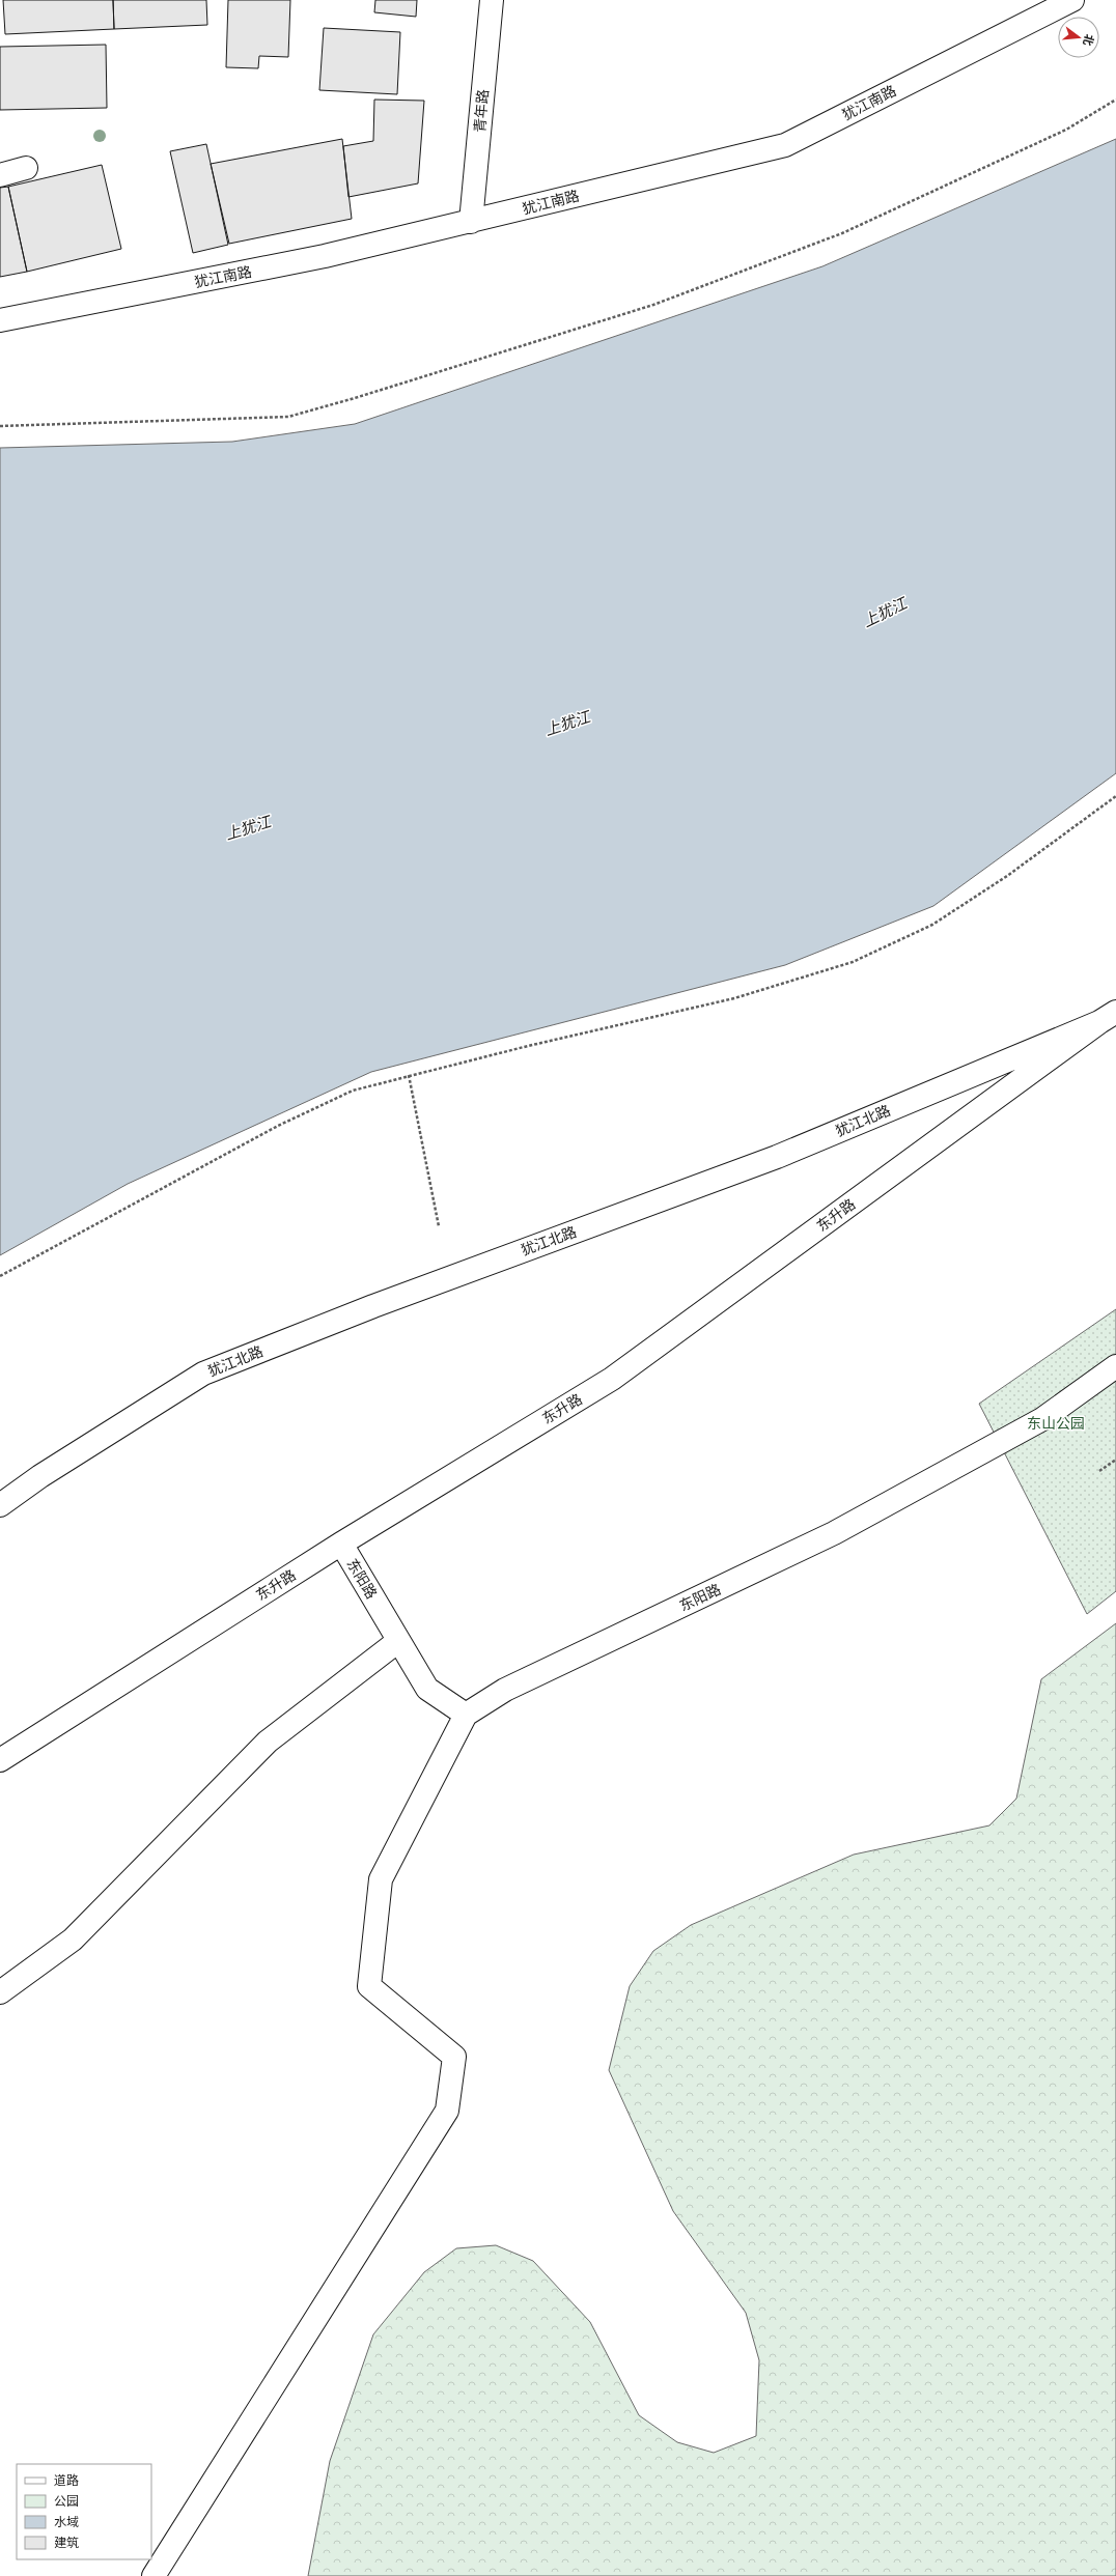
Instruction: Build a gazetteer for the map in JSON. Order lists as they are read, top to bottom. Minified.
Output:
{"streets":{"street":["犹江南路","青年路","犹江北路","东升路","东阳路"]},"crossings":[["犹江南路","青年路"],["犹江北路","东升路"],["东升路","东阳路"]],"water":["上犹江"],"parks":["东山公园"],"legend":["道路","公园","水域","建筑"],"north":"right"}
